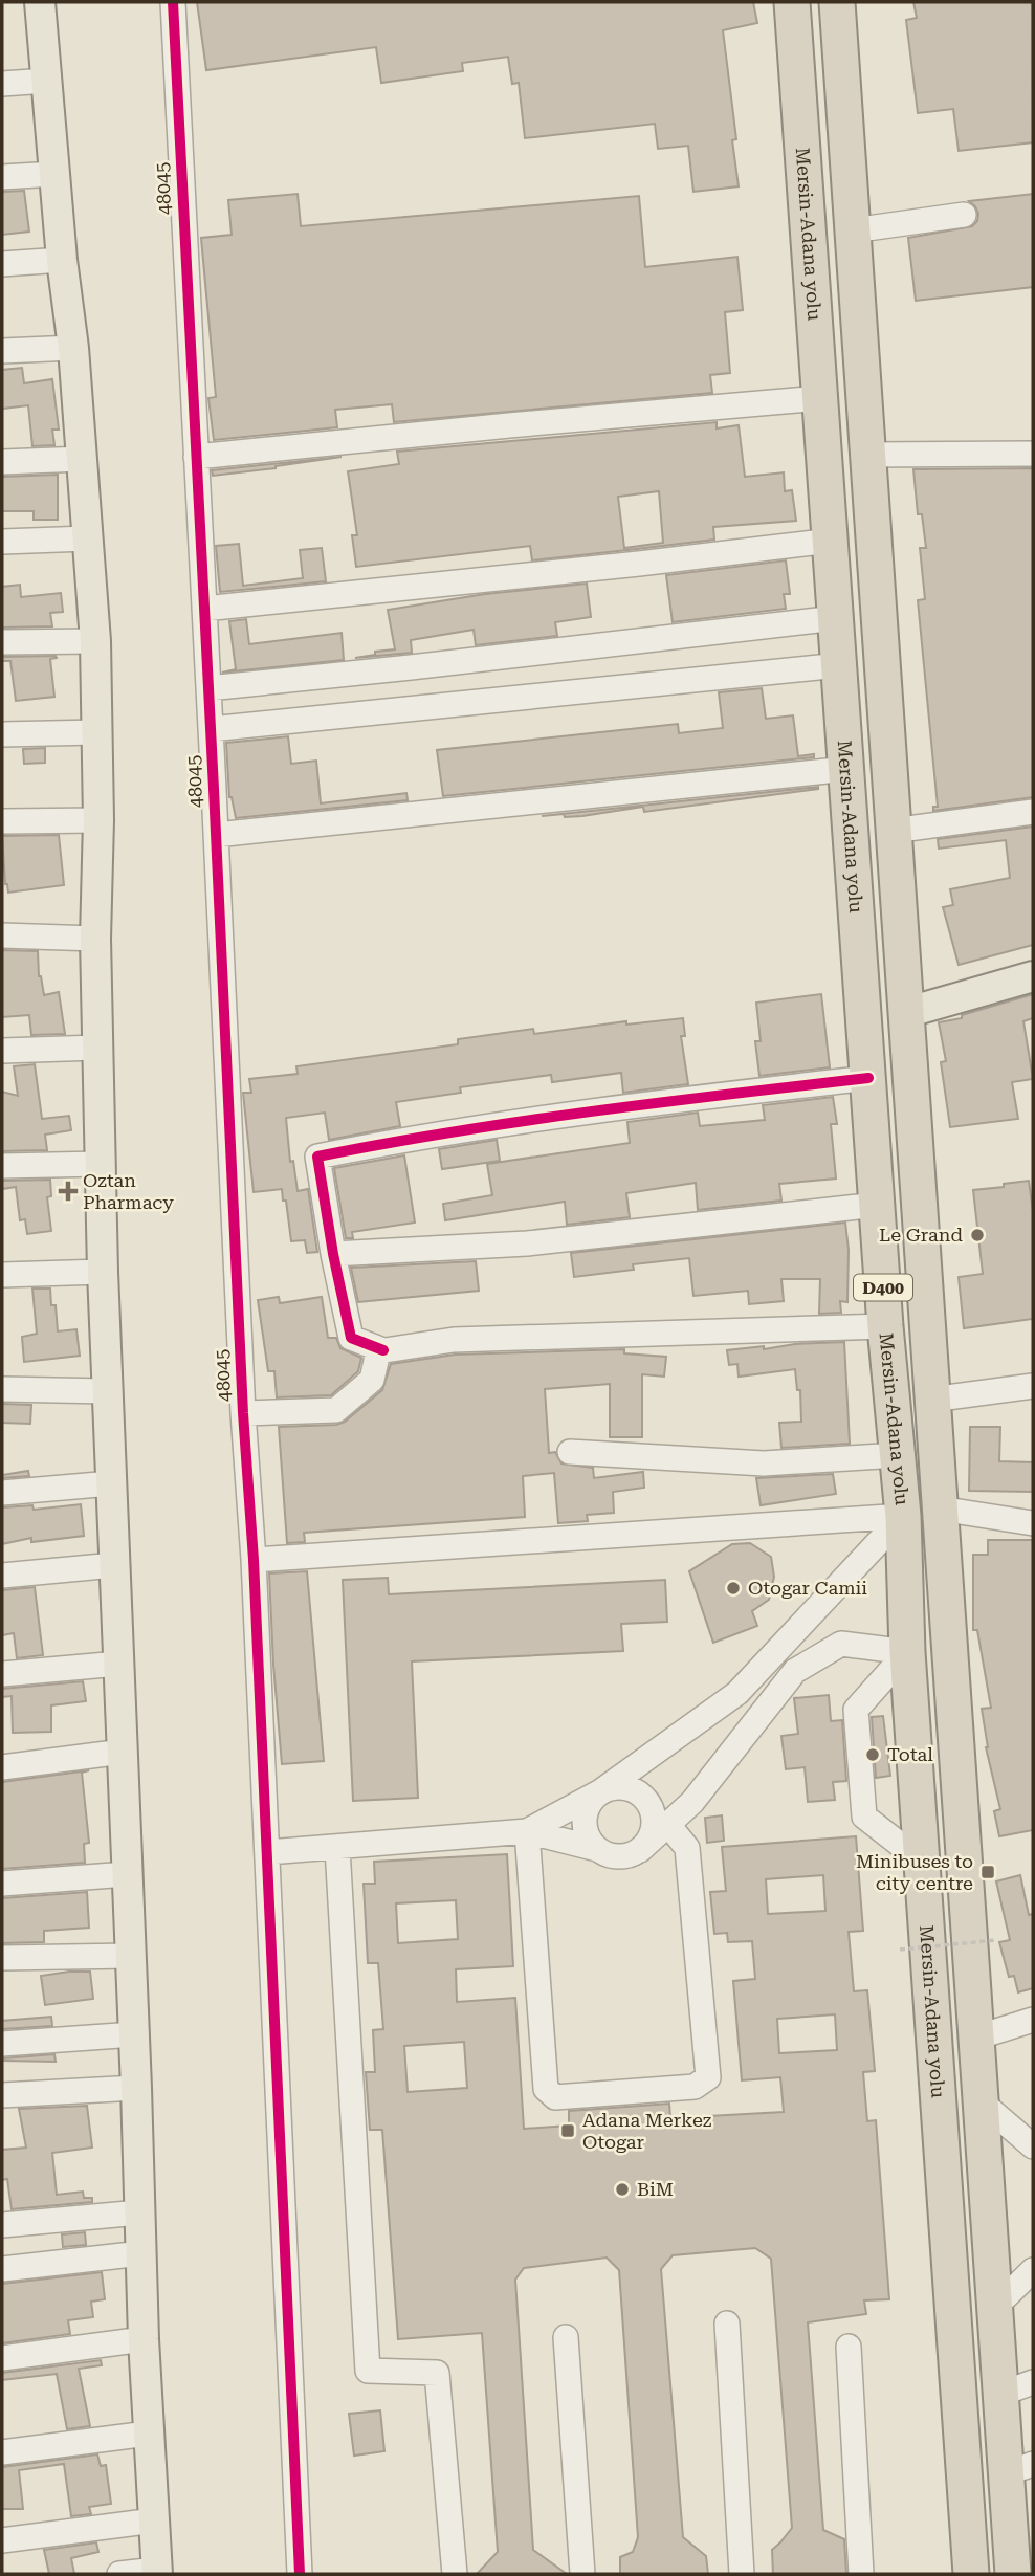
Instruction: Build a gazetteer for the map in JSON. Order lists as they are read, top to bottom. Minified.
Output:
{"streets":{"highway":["Mersin-Adana yolu","D400"],"street":["48045"]},"places":{"health":["Oztan Pharmacy"],"other":["Le Grand","Otogar Camii","Total","BiM"],"transit":["Minibuses to city centre","Adana Merkez Otogar"]}}
